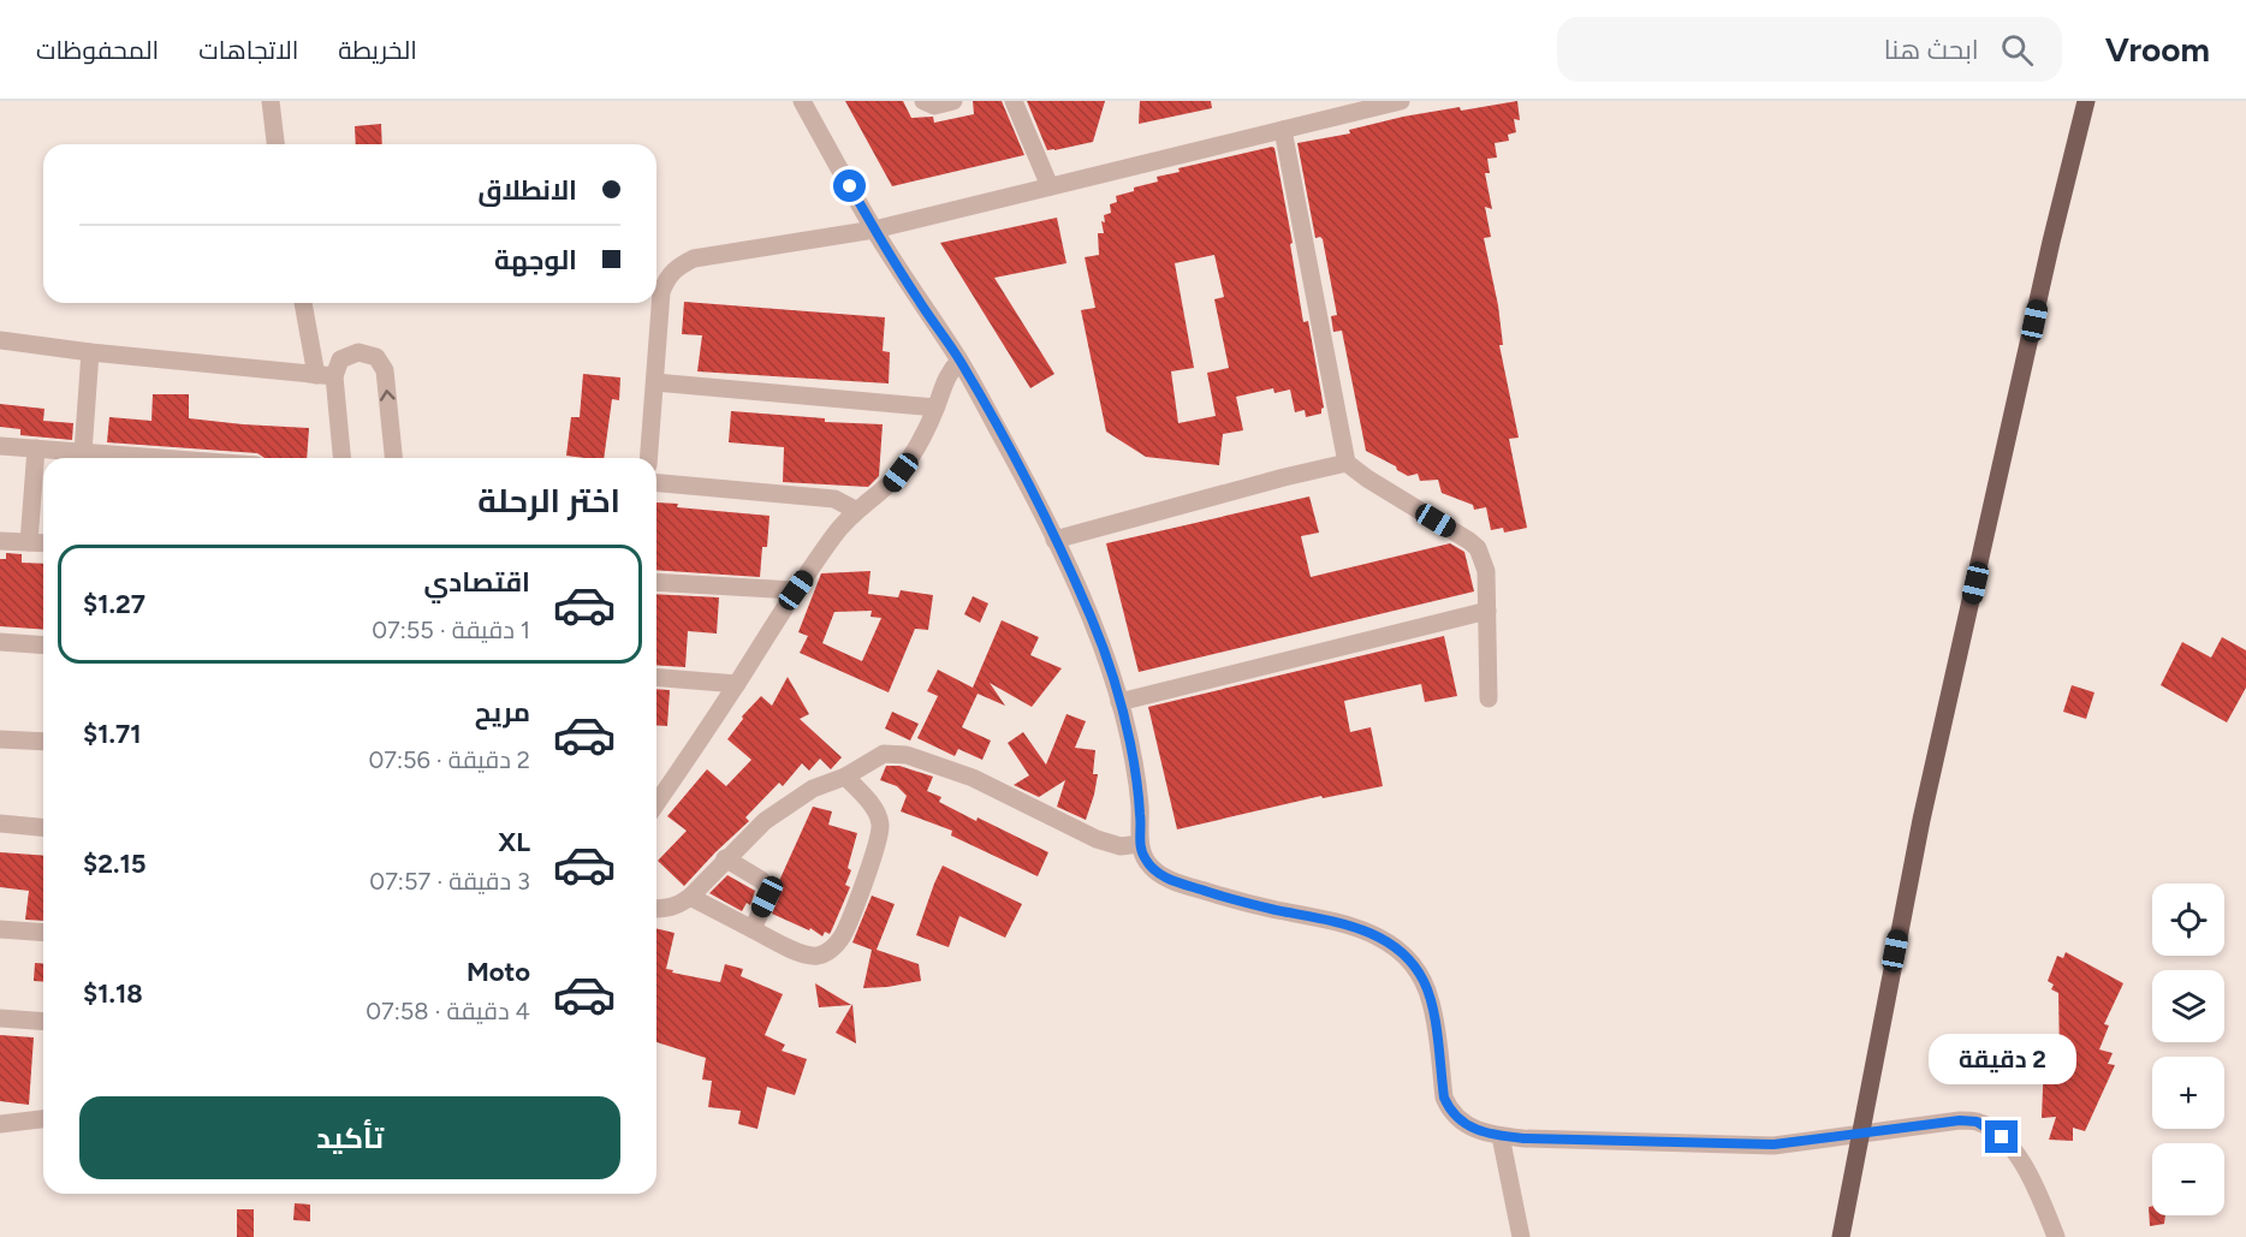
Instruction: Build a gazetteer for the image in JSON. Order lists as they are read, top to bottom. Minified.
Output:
{"page":{"header":"Vroom","search":"ابحث هنا","nav":["الخريطة","الاتجاهات","المحفوظات"],"banner":["الانطلاق","الوجهة"],"heading":"اختر الرحلة","list":[{"name":"اقتصادي","note":"1 دقيقة · 07:55","value":"$1.27"},{"name":"مريح","note":"2 دقيقة · 07:56","value":"$1.71"},{"name":"XL","note":"3 دقيقة · 07:57","value":"$2.15"},{"name":"Moto","note":"4 دقيقة · 07:58","value":"$1.18"}],"map_buttons":["+","−"],"bubble":"2 دقيقة","buttons":"تأكيد"}}
